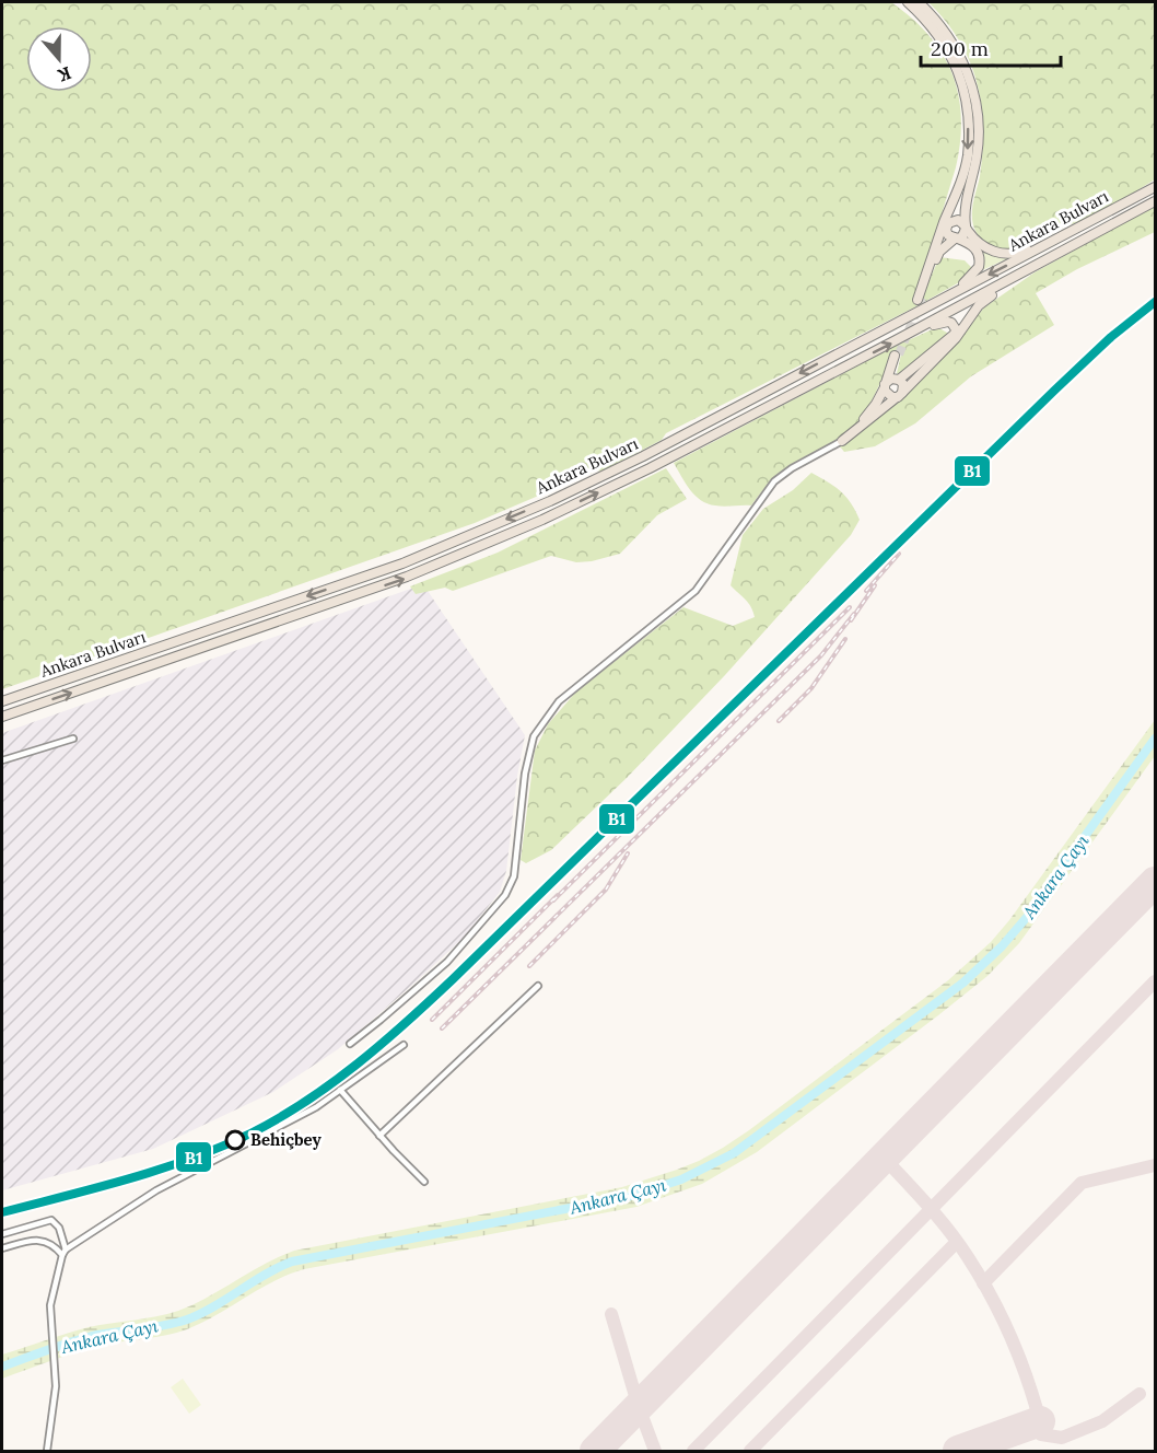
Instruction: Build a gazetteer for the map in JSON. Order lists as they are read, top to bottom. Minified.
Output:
{"streets":{"main road":["Ankara Bulvarı"]},"water":["Ankara Çayı"],"places":["Behiçbey"],"lines":["transit line B1"],"scale_bar":"200 m","north":"bottom"}
